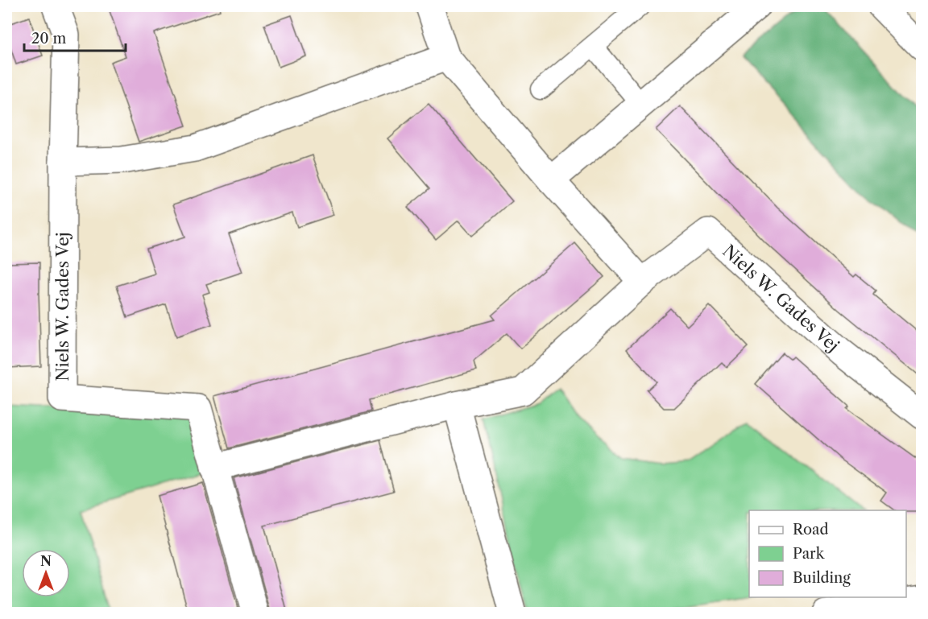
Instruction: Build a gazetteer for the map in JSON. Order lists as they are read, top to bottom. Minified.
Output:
{"streets":{"street":["Niels W. Gades Vej"]},"legend":["Road","Park","Building"],"scale_bar":"20 m","north":"top"}
